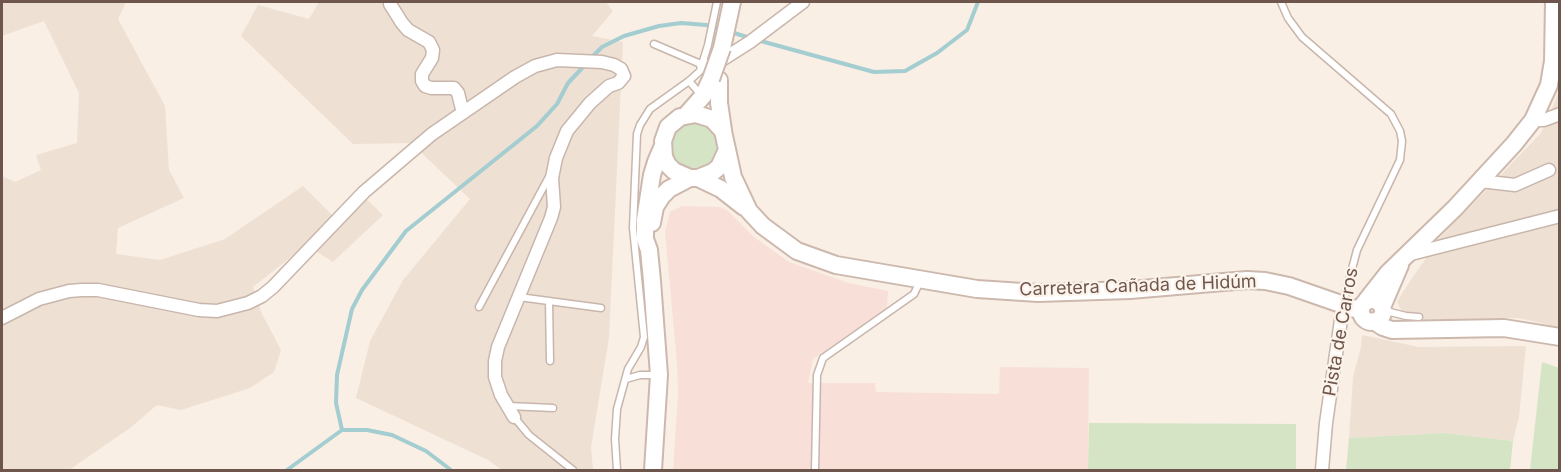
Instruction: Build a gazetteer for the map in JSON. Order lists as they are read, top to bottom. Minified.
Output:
{"streets":{"street":["Carretera Cañada de Hidúm","Pista de Carros"]},"crossings":[["Carretera Cañada de Hidúm","Pista de Carros"]]}
